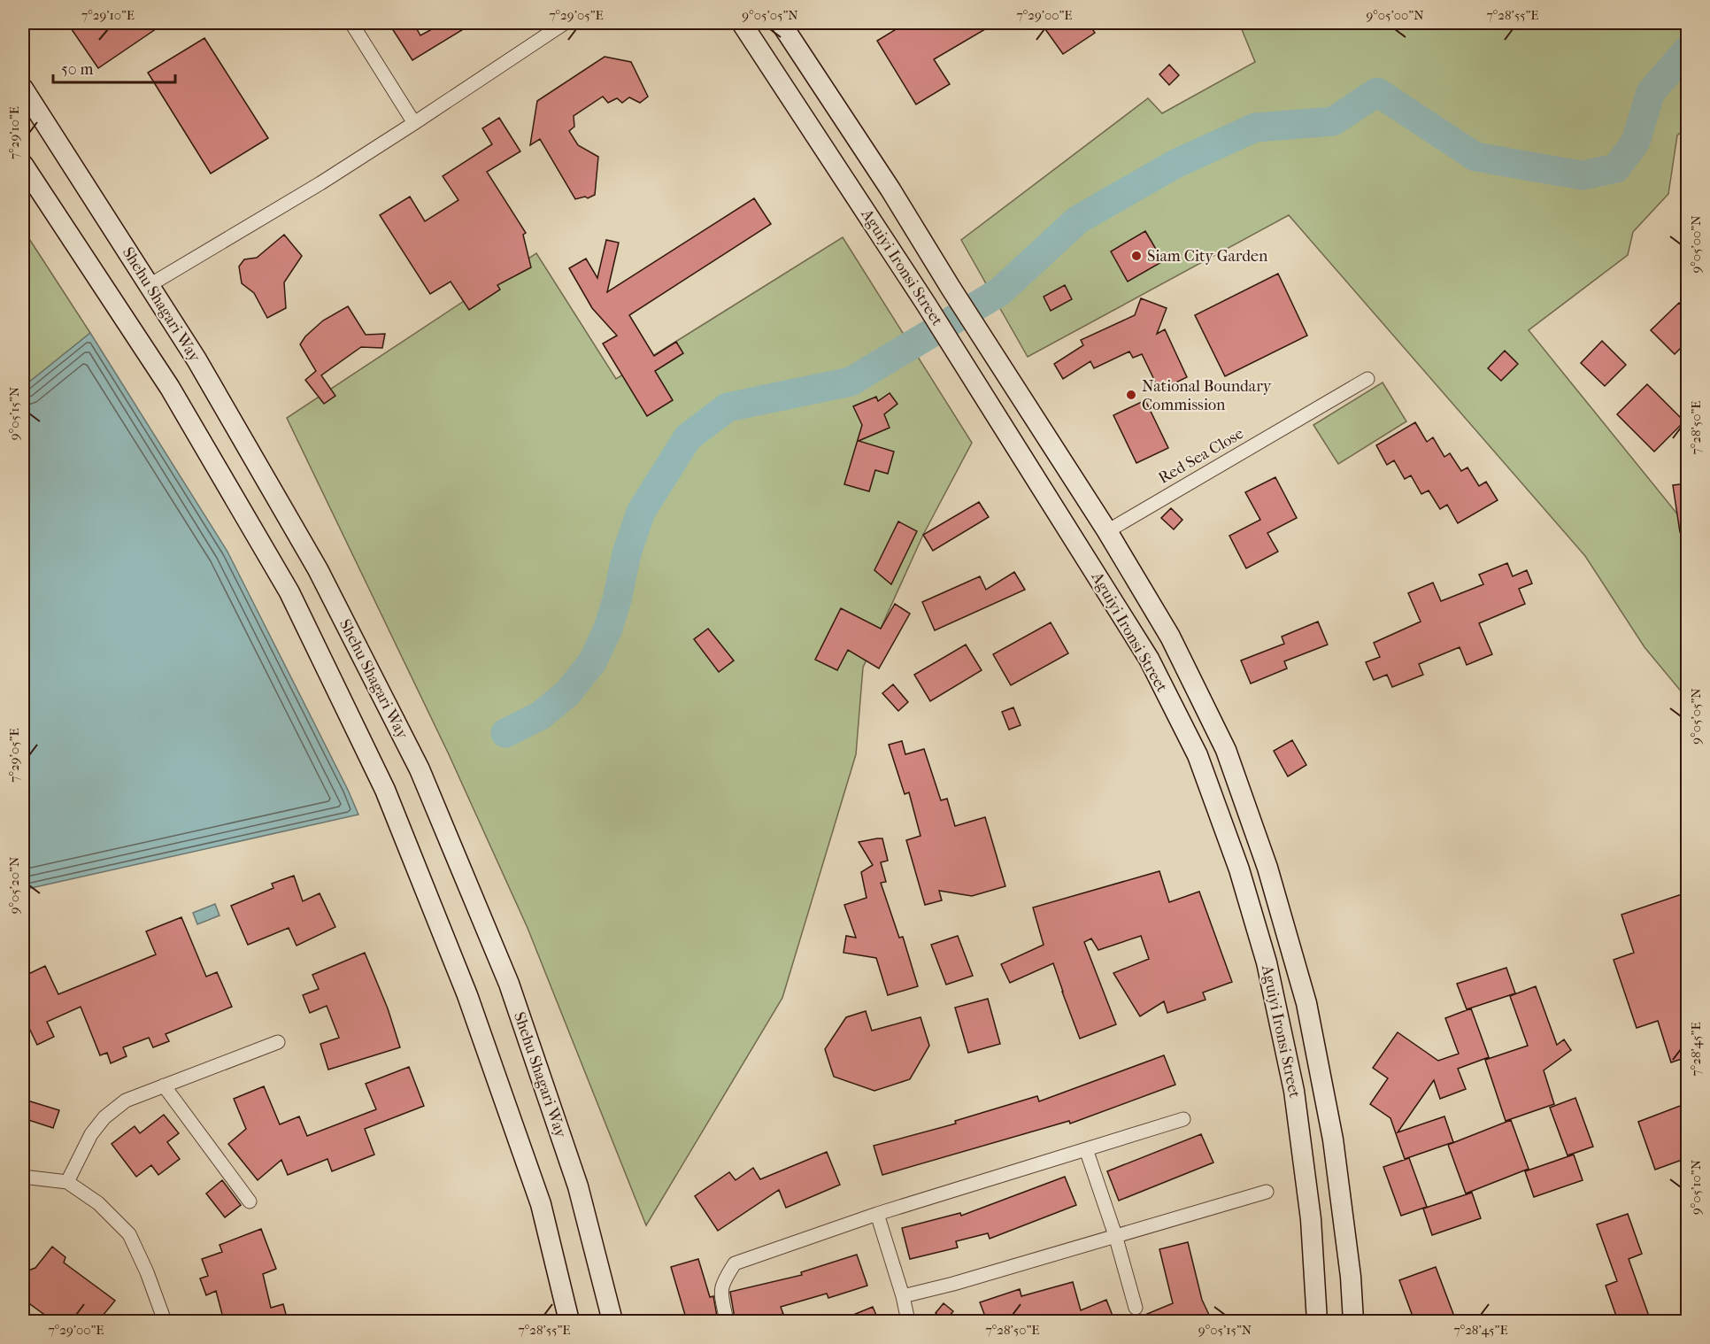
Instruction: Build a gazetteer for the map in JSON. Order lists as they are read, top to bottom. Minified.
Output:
{"streets":{"main road":["Aguiyi Ironsi Street","Shehu Shagari Way"],"street":["Red Sea Close"]},"crossings":[["Aguiyi Ironsi Street","Red Sea Close"]],"places":["Siam City Garden","National Boundary Commission"],"scale_bar":"50 m","coordinates":["7°29'10\"E","7°29'05\"E","9°05'05\"N","7°29'00\"E","9°05'00\"N","7°28'55\"E","9°05'15\"N","7°28'50\"E","9°05'20\"N","7°28'45\"E","9°05'10\"N"]}
